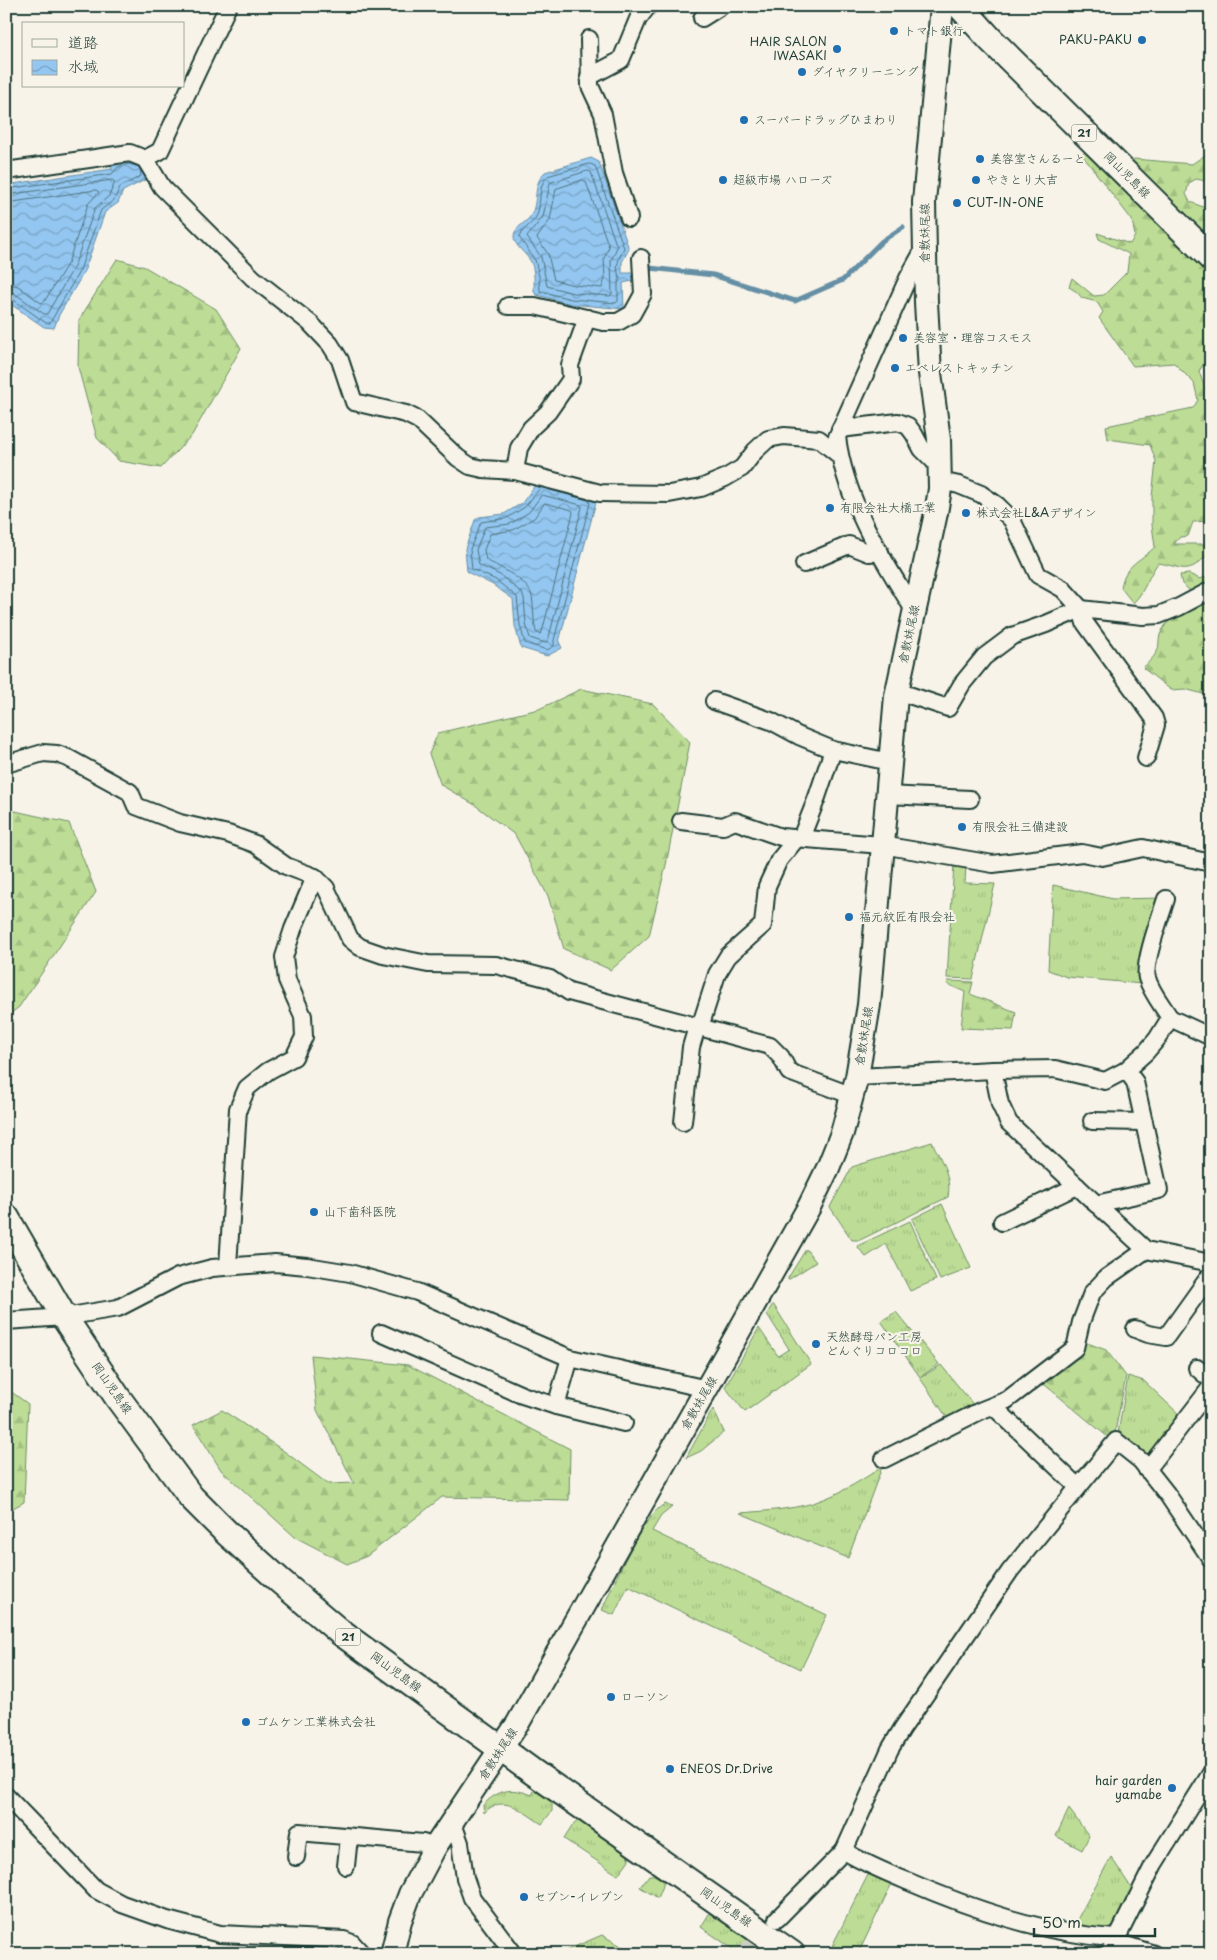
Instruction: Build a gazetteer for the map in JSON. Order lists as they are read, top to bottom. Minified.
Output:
{"streets":{"main road":["21","岡山児島線","倉敷妹尾線"]},"crossings":[["岡山児島線","倉敷妹尾線"]],"places":["トマト銀行","PAKU-PAKU","HAIR SALON IWASAKI","ダイヤクリーニング","スーパードラッグひまわり","美容室さんるーと","超級市場 ハローズ","やきとり大吉","CUT-IN-ONE","美容室・理容コスモス","エベレストキッチン","有限会社大橋工業","株式会社L&Aデザイン","有限会社三備建設","福元紋匠有限会社","山下歯科医院","天然酵母パン工房 どんぐりコロコロ","ローソン","ゴムケン工業株式会社","ENEOS Dr.Drive","hair garden yamabe","セブン-イレブン"],"legend":["道路","水域"],"scale_bar":"50 m"}
